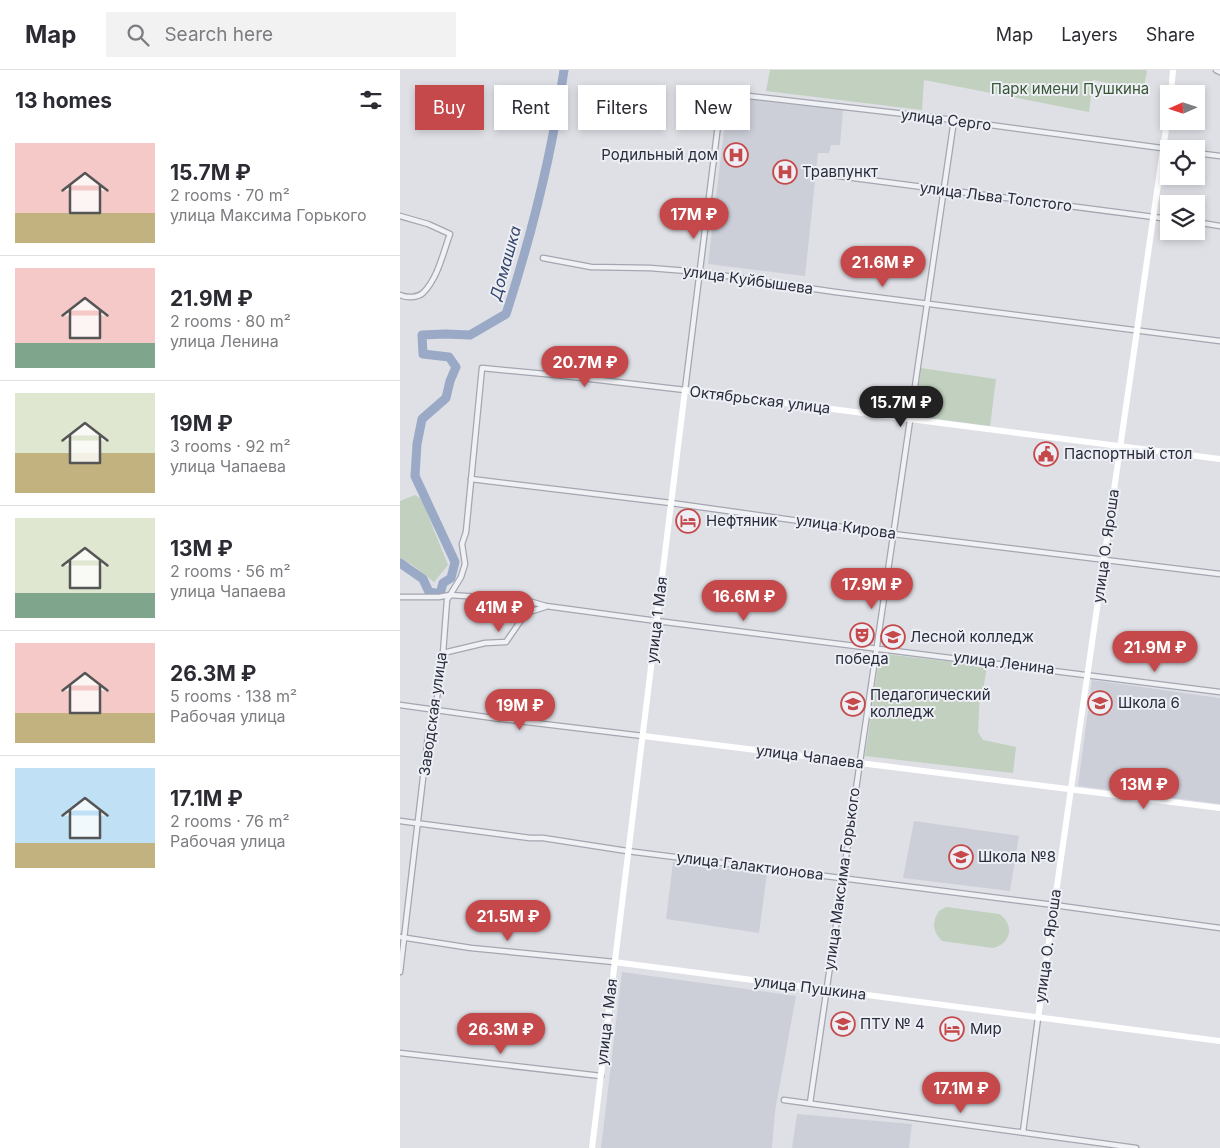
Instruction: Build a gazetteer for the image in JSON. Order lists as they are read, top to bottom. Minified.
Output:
{"streets":{"main road":["Октябрьская улица","улица О. Яроша","улица 1 Мая","улица Чапаева","улица Пушкина"],"street":["улица Серго","улица Льва Толстого","улица Куйбышева","улица Кирова","улица Ленина","Заводская улица","улица Галактионова","улица Максима Горького"]},"crossings":[["улица Серго","улица Максима Горького"],["улица Льва Толстого","улица О. Яроша"],["улица Льва Толстого","улица Максима Горького"],["улица Куйбышева","улица О. Яроша"],["улица Куйбышева","улица 1 Мая"],["улица Куйбышева","улица Максима Горького"],["Октябрьская улица","улица О. Яроша"],["Октябрьская улица","улица 1 Мая"],["Октябрьская улица","Заводская улица"],["Октябрьская улица","улица Максима Горького"],["улица Кирова","улица О. Яроша"],["улица Кирова","улица 1 Мая"],["улица Кирова","Заводская улица"],["улица Кирова","улица Максима Горького"],["улица О. Яроша","улица Ленина"],["улица О. Яроша","улица Чапаева"],["улица О. Яроша","улица Галактионова"],["улица О. Яроша","улица Пушкина"],["улица 1 Мая","улица Ленина"],["улица 1 Мая","улица Чапаева"],["улица 1 Мая","улица Галактионова"],["улица 1 Мая","улица Пушкина"],["улица Ленина","Заводская улица"],["улица Ленина","улица Максима Горького"],["Заводская улица","улица Чапаева"],["Заводская улица","улица Галактионова"],["Заводская улица","улица Пушкина"],["улица Чапаева","улица Максима Горького"],["улица Галактионова","улица Максима Горького"],["улица Максима Горького","улица Пушкина"]],"water":["Домашка"],"parks":["Парк имени Пушкина"],"places":{"hospital":["Родильный дом","Травпункт"],"public building":["Паспортный стол"],"hotel":["Нефтяник","Мир"],"theatre":["победа"],"school or university":["Лесной колледж","Школа 6","Педагогический колледж","Школа №8","ПТУ № 4"]},"north":"left","page":{"header":"Map","search":"Search here","nav":["Map","Layers","Share"],"heading":"13 homes","chip":["Buy","Rent","Filters","New"],"list":[{"name":"15.7M ₽","note":"2 rooms · 70 m² · улица Максима Горького"},{"name":"21.9M ₽","note":"2 rooms · 80 m² · улица Ленина"},{"name":"19M ₽","note":"3 rooms · 92 m² · улица Чапаева"},{"name":"13M ₽","note":"2 rooms · 56 m² · улица Чапаева"},{"name":"26.3M ₽","note":"5 rooms · 138 m² · Рабочая улица"},{"name":"17.1M ₽","note":"2 rooms · 76 m² · Рабочая улица"}],"price":["17M ₽","21.6M ₽","20.7M ₽","15.7M ₽","17.9M ₽","16.6M ₽","41M ₽","21.9M ₽","19M ₽","13M ₽","21.5M ₽","26.3M ₽","17.1M ₽"]}}
